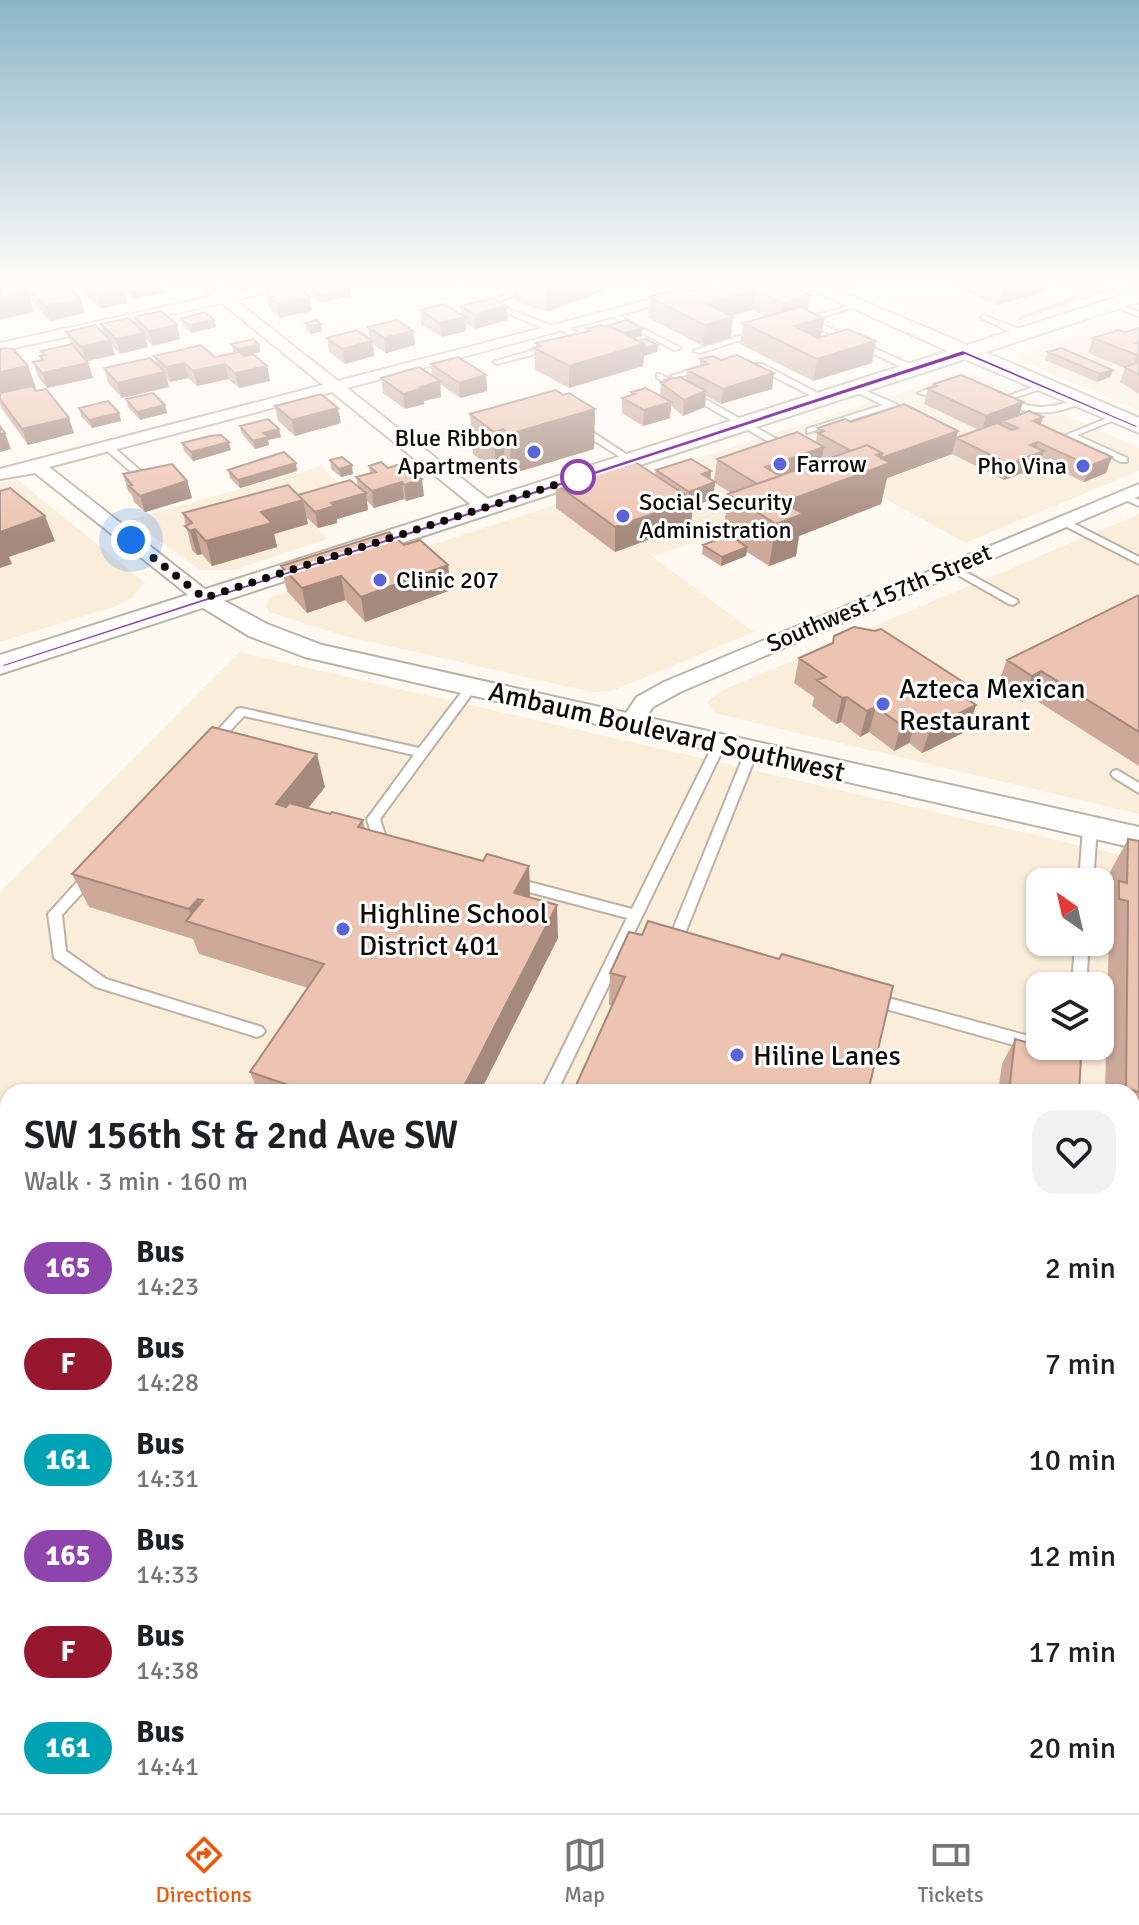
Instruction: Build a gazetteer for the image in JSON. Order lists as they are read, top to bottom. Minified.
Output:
{"streets":{"street":["Southwest 157th Street","Ambaum Boulevard Southwest"]},"crossings":[["Southwest 157th Street","Ambaum Boulevard Southwest"]],"places":["Blue Ribbon Apartments","Farrow","Pho Vina","Social Security Administration","Clinic 207","Azteca Mexican Restaurant","Highline School District 401","Hiline Lanes"],"lines":["bus line 165"],"north":"top left","page":{"heading":["SW 156th St & 2nd Ave SW","Walk · 3 min · 160 m"],"list":[{"mark":"165","name":"Bus","note":"14:23","value":"2 min"},{"mark":"F","name":"Bus","note":"14:28","value":"7 min"},{"mark":"161","name":"Bus","note":"14:31","value":"10 min"},{"mark":"165","name":"Bus","note":"14:33","value":"12 min"},{"mark":"F","name":"Bus","note":"14:38","value":"17 min"},{"mark":"161","name":"Bus","note":"14:41","value":"20 min"}],"tabs":["Directions","Map","Tickets"]}}
